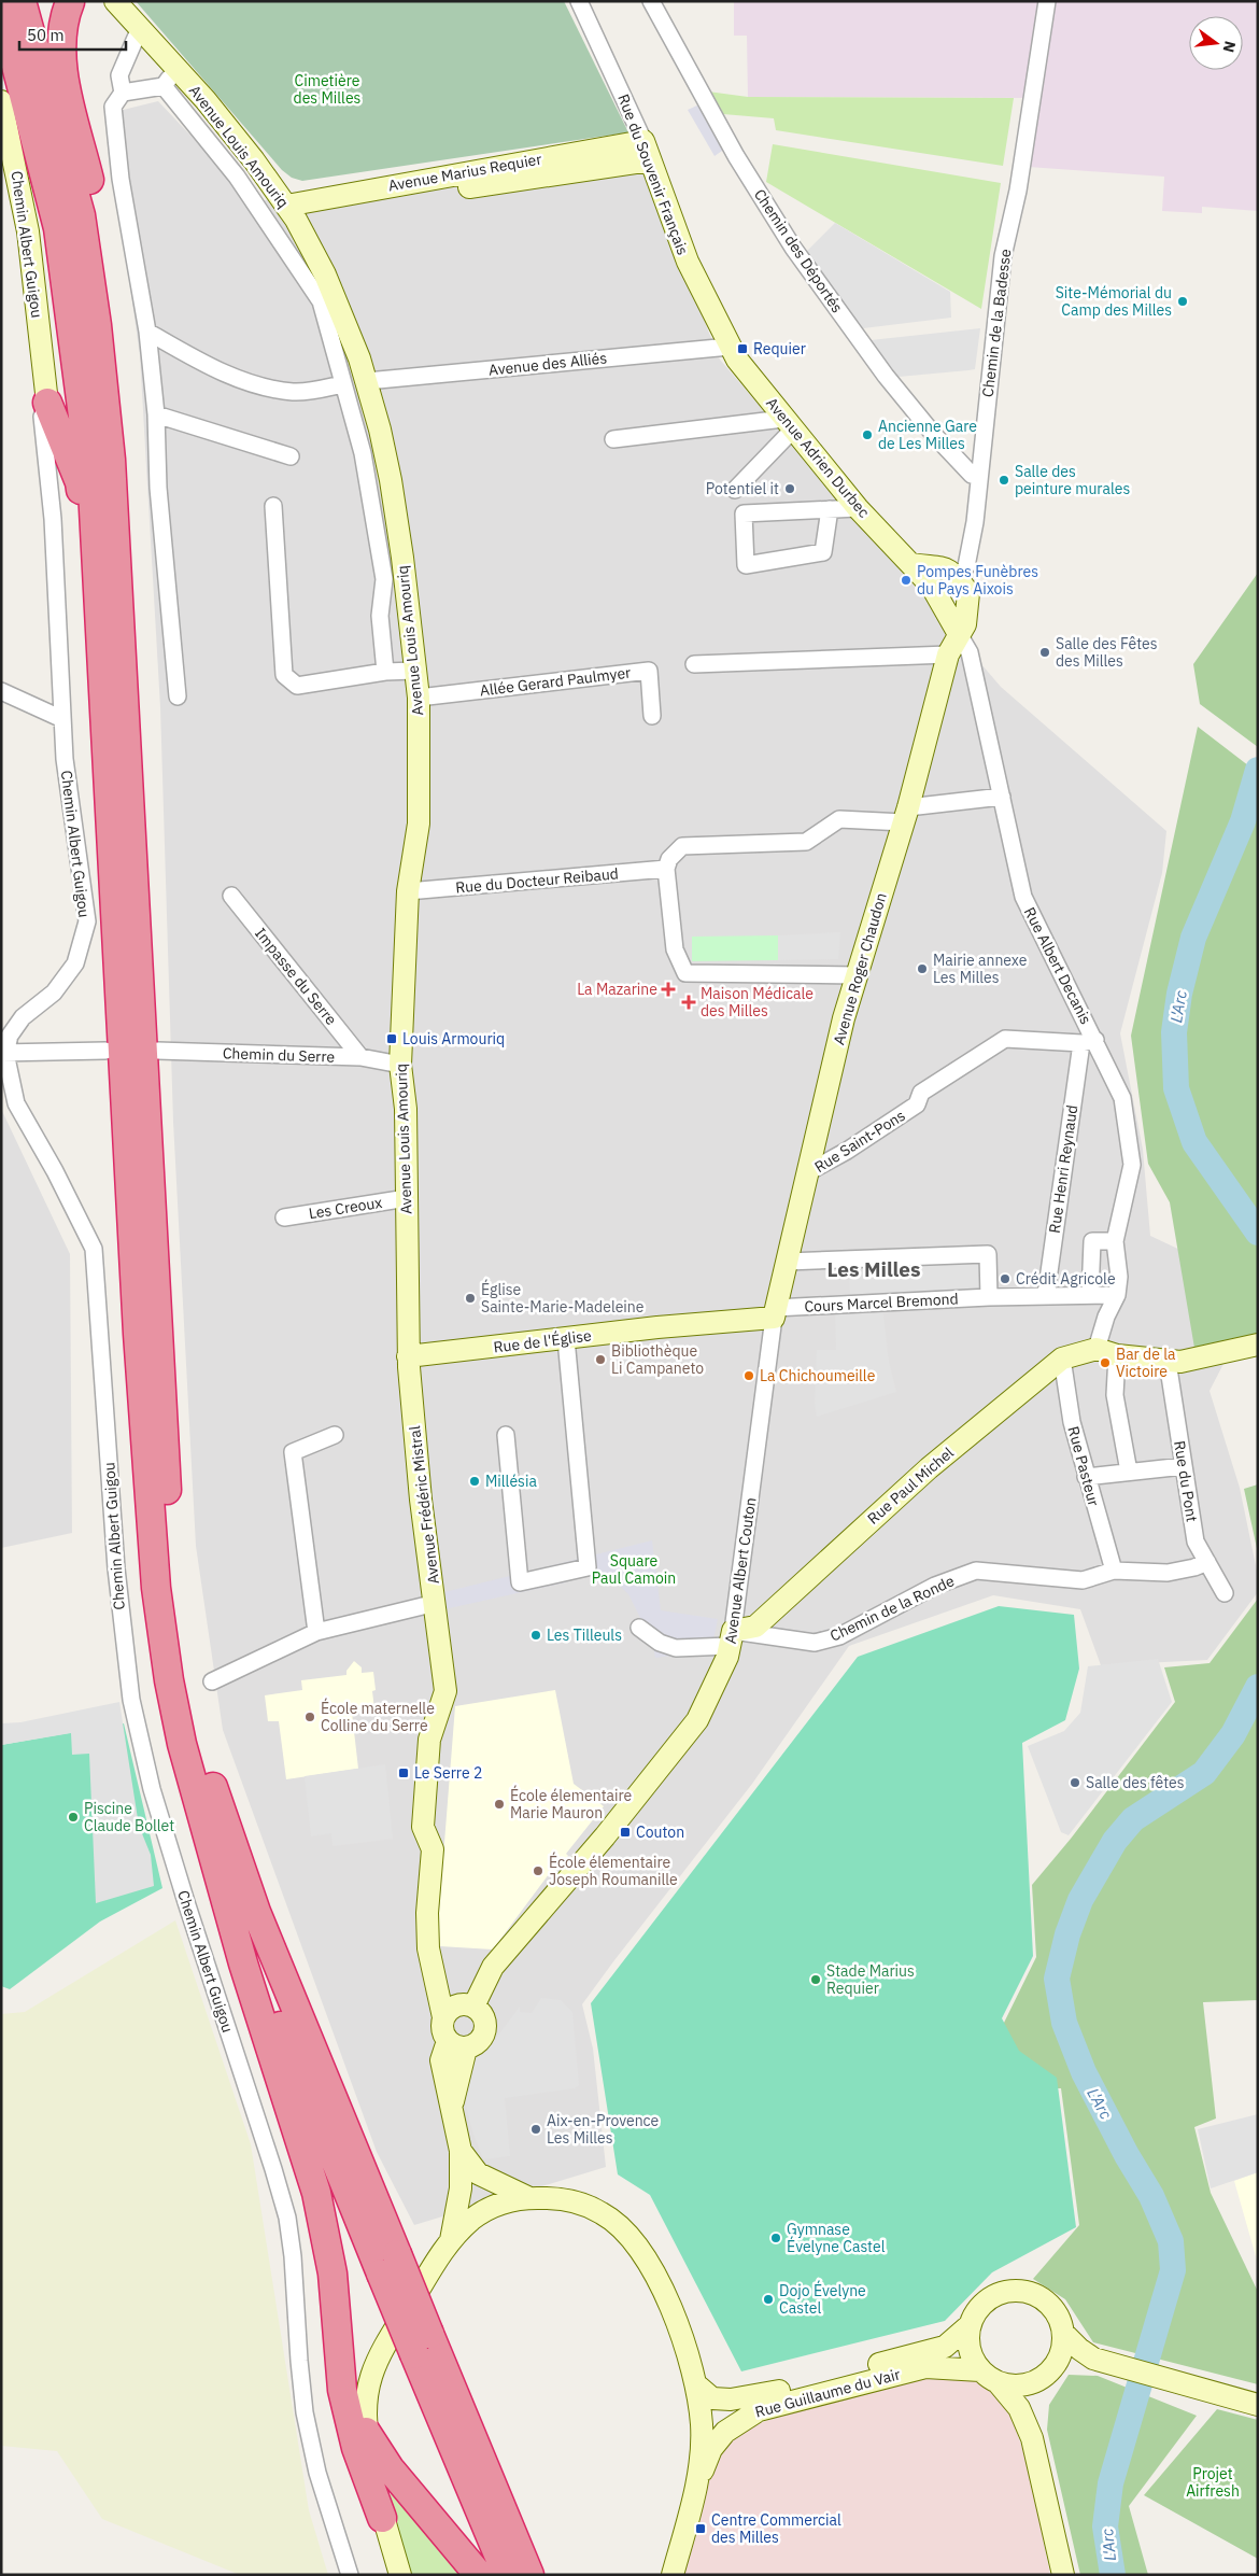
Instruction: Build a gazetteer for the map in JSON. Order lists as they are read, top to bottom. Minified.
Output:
{"streets":{"street":["Avenue Louis Amouriq","Avenue Marius Requier","Rue du Souvenir Français","Chemin Albert Guigou","Chemin des Déportés","Chemin de la Badesse","Avenue des Alliés","Avenue Adrien Durbec","Allée Gerard Paulmyer","Rue du Docteur Reibaud","Rue Albert Decanis","Avenue Roger Chaudon","Impasse du Serre","Chemin du Serre","Rue Saint-Pons","Rue Henri Reynaud","Les Creoux","Cours Marcel Bremond","Rue de l'Église","Rue Pasteur","Rue du Pont","Rue Paul Michel","Avenue Frédéric Mistral","Avenue Albert Couton","Chemin de la Ronde","Rue Guillaume du Vair"]},"crossings":[["Avenue Louis Amouriq","Avenue Marius Requier"],["Avenue Louis Amouriq","Avenue des Alliés"],["Avenue Louis Amouriq","Allée Gerard Paulmyer"],["Avenue Louis Amouriq","Rue du Docteur Reibaud"],["Avenue Louis Amouriq","Chemin du Serre"],["Avenue Louis Amouriq","Les Creoux"],["Avenue Louis Amouriq","Rue de l'Église"],["Avenue Louis Amouriq","Avenue Frédéric Mistral"],["Avenue Marius Requier","Rue du Souvenir Français"],["Rue du Souvenir Français","Avenue des Alliés"],["Rue du Souvenir Français","Avenue Adrien Durbec"],["Chemin des Déportés","Chemin de la Badesse"],["Chemin de la Badesse","Avenue Adrien Durbec"],["Chemin de la Badesse","Avenue Roger Chaudon"],["Avenue des Alliés","Avenue Adrien Durbec"],["Avenue Adrien Durbec","Rue Albert Decanis"],["Avenue Adrien Durbec","Avenue Roger Chaudon"],["Rue Albert Decanis","Avenue Roger Chaudon"],["Rue Albert Decanis","Rue Saint-Pons"],["Rue Albert Decanis","Rue Henri Reynaud"],["Rue Albert Decanis","Cours Marcel Bremond"],["Avenue Roger Chaudon","Rue Saint-Pons"],["Avenue Roger Chaudon","Cours Marcel Bremond"],["Avenue Roger Chaudon","Rue de l'Église"],["Avenue Roger Chaudon","Avenue Albert Couton"],["Impasse du Serre","Chemin du Serre"],["Rue Saint-Pons","Rue Henri Reynaud"],["Rue Henri Reynaud","Cours Marcel Bremond"],["Cours Marcel Bremond","Rue de l'Église"],["Cours Marcel Bremond","Avenue Albert Couton"],["Rue de l'Église","Avenue Frédéric Mistral"],["Rue de l'Église","Avenue Albert Couton"],["Rue Pasteur","Rue Paul Michel"],["Rue Pasteur","Chemin de la Ronde"],["Rue Paul Michel","Avenue Albert Couton"],["Rue Paul Michel","Chemin de la Ronde"],["Avenue Frédéric Mistral","Avenue Albert Couton"],["Avenue Albert Couton","Chemin de la Ronde"]],"districts":["Les Milles"],"water":["L'Arc"],"parks":["Cimetière des Milles","Square Paul Camoin","Projet Airfresh"],"places":{"other":["Site-Mémorial du Camp des Milles","Ancienne Gare de Les Milles","Salle des peinture murales","Potentiel it","Pompes Funèbres du Pays Aixois","Salle des Fêtes des Milles","Mairie annexe Les Milles","Crédit Agricole","Église Sainte-Marie-Madeleine","Bibliothèque Li Campaneto","Bar de la Victoire","La Chichoumeille","Millésia","Les Tilleuls","École maternelle Colline du Serre","Salle des fêtes","École élementaire Marie Mauron","Piscine Claude Bollet","École élementaire Joseph Roumanille","Stade Marius Requier","Aix-en-Provence Les Milles","Gymnase Évelyne Castel","Dojo Évelyne Castel"],"transit":["Requier","Louis Armouriq","Le Serre 2","Couton","Centre Commercial des Milles"],"health":["La Mazarine","Maison Médicale des Milles"]},"scale_bar":"50 m","north":"right"}
